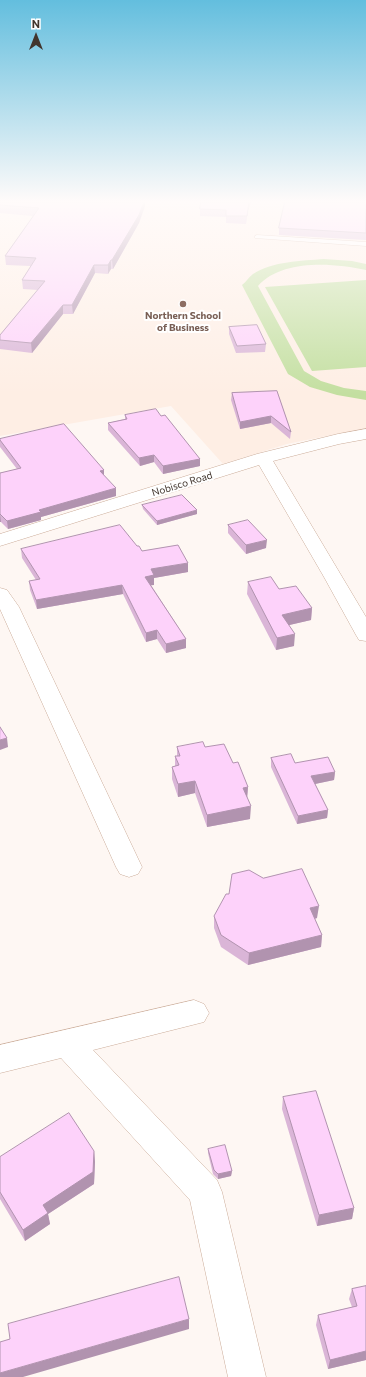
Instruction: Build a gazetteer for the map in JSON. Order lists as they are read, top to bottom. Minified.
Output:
{"streets":{"street":["Nobisco Road"]},"places":["Northern School of Business"],"north":"top"}
